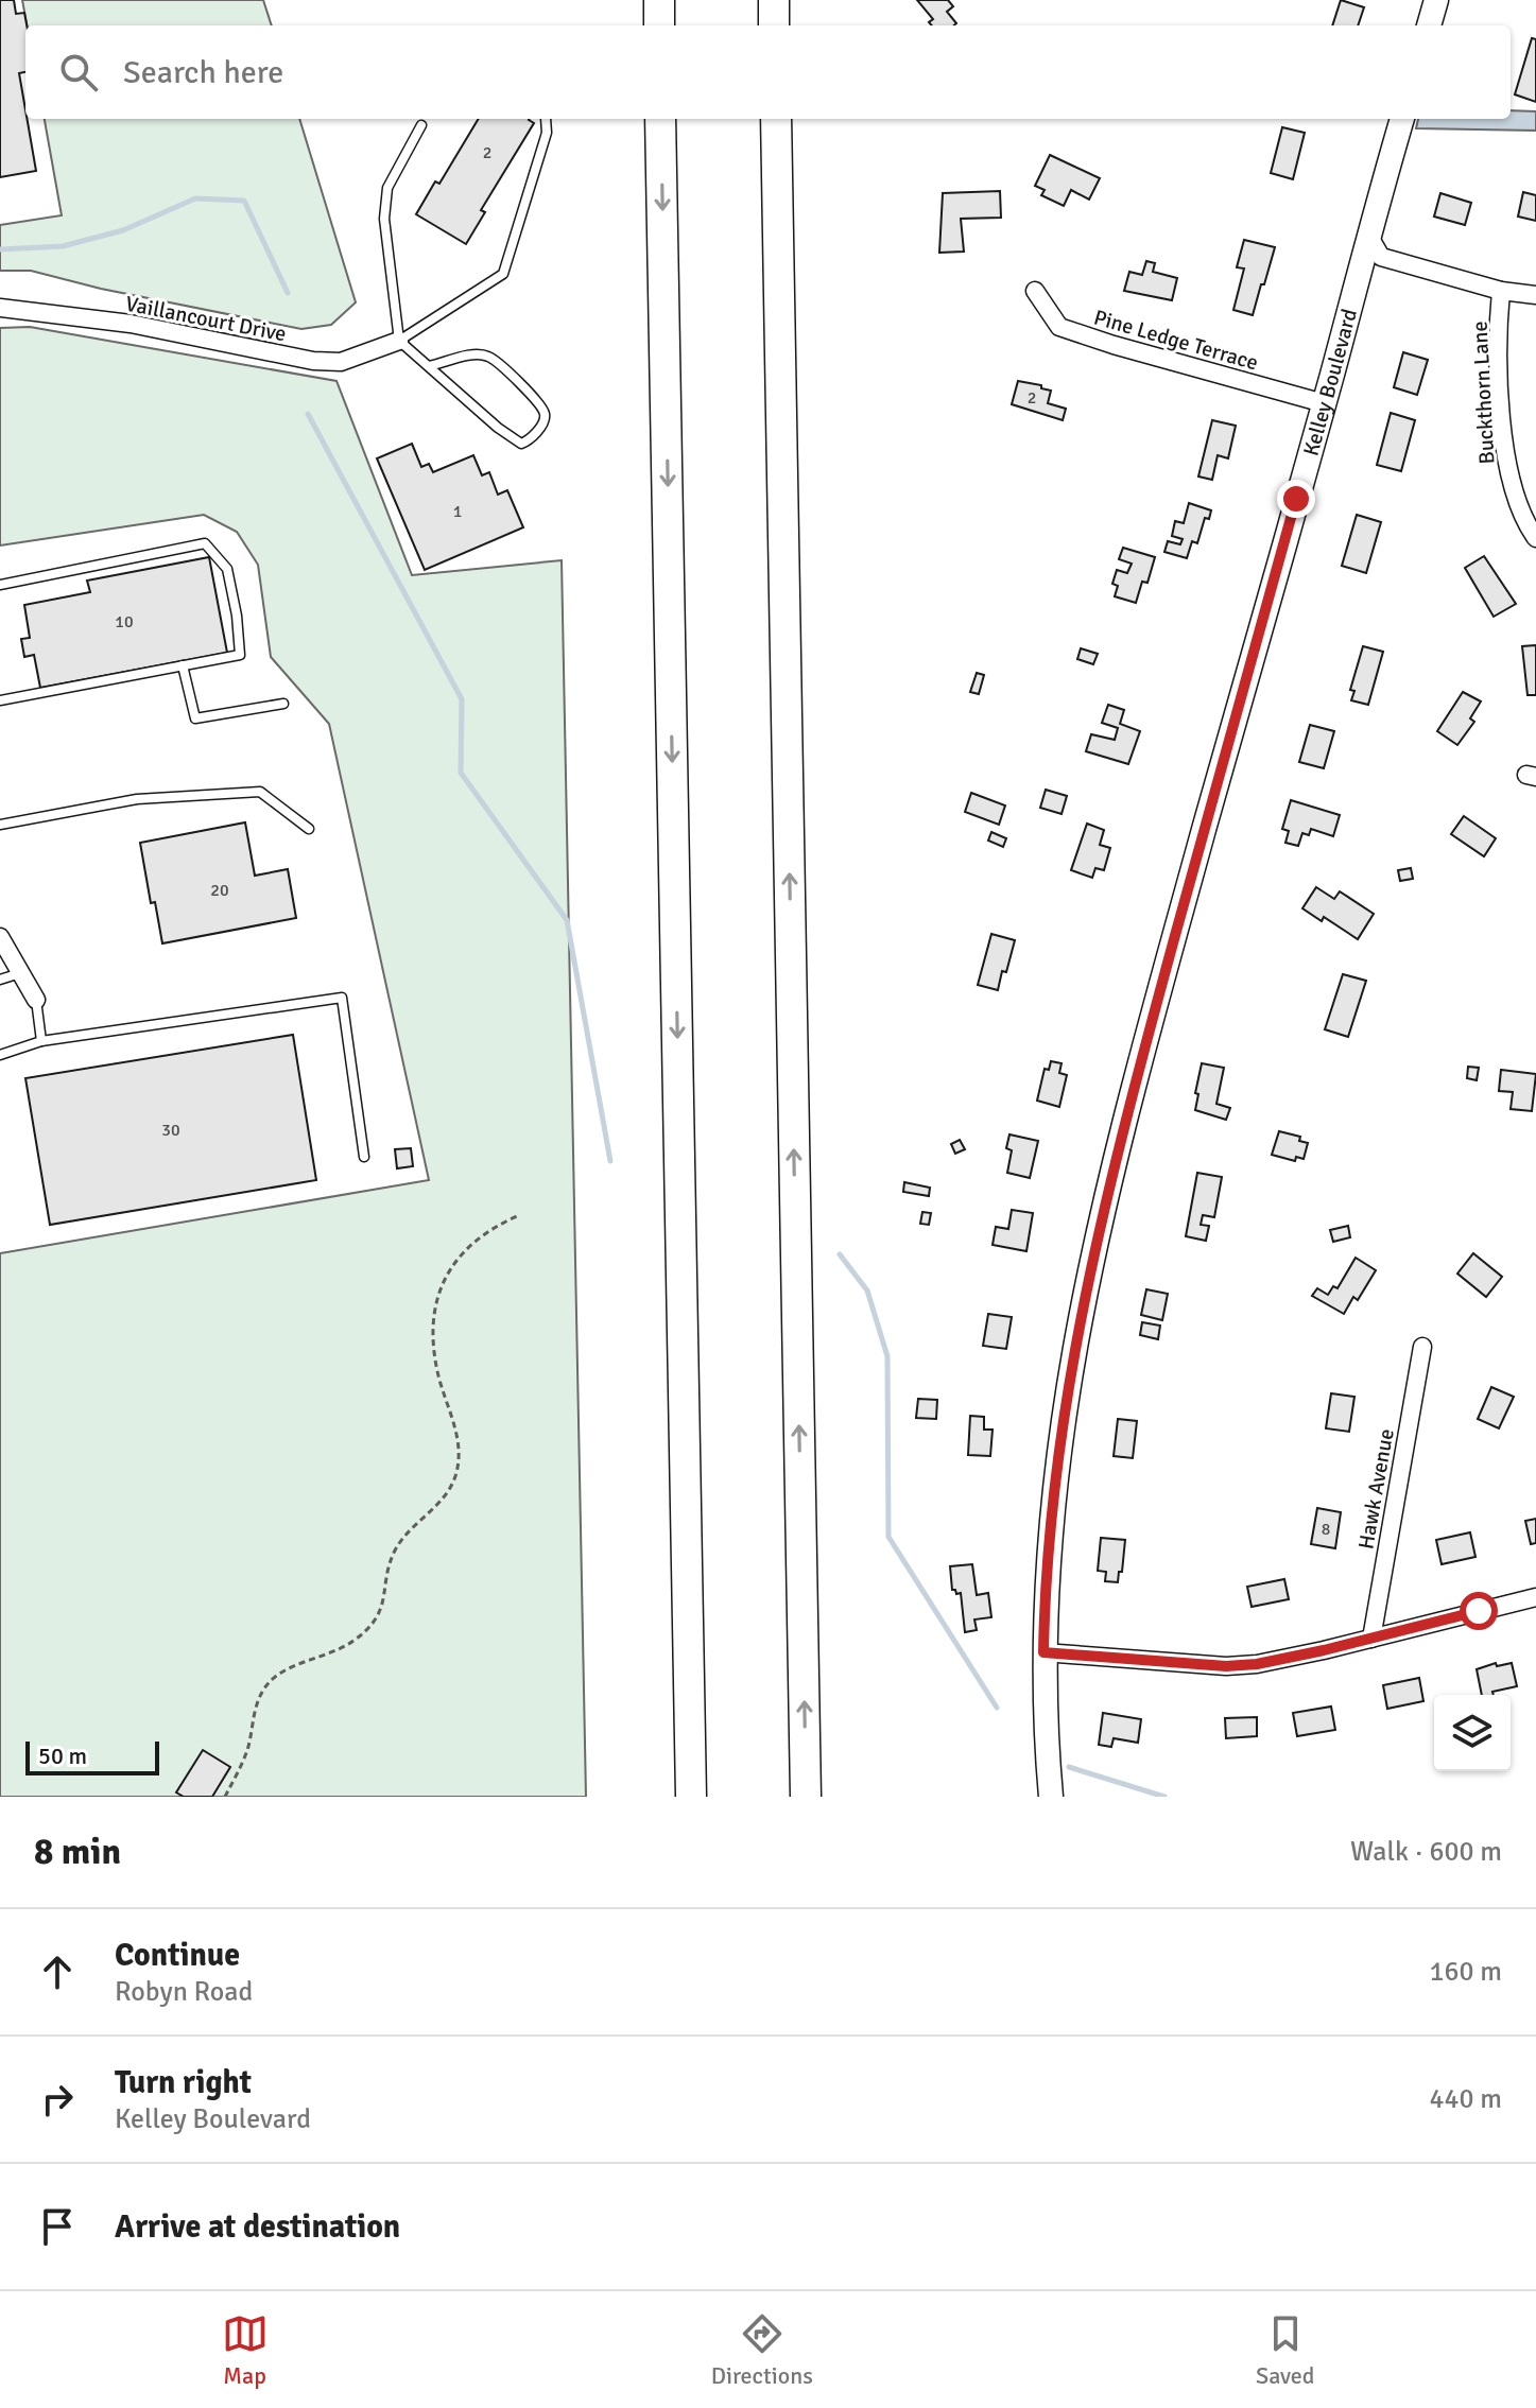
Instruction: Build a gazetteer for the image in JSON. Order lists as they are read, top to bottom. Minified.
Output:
{"streets":{"main road":["Kelley Boulevard"],"street":["Vaillancourt Drive","Pine Ledge Terrace","Buckthorn Lane","Hawk Avenue"]},"crossings":[["Pine Ledge Terrace","Kelley Boulevard"]],"house_numbers":["2","2","1","10","20","30","8"],"scale_bar":"50 m","page":{"search":"Search here","scale":"50 m","heading":["8 min","Walk · 600 m"],"list":[["Continue","Robyn Road","160 m"],["Turn right","Kelley Boulevard","440 m"],"Arrive at destination"],"nav":["Map","Directions","Saved"]}}
